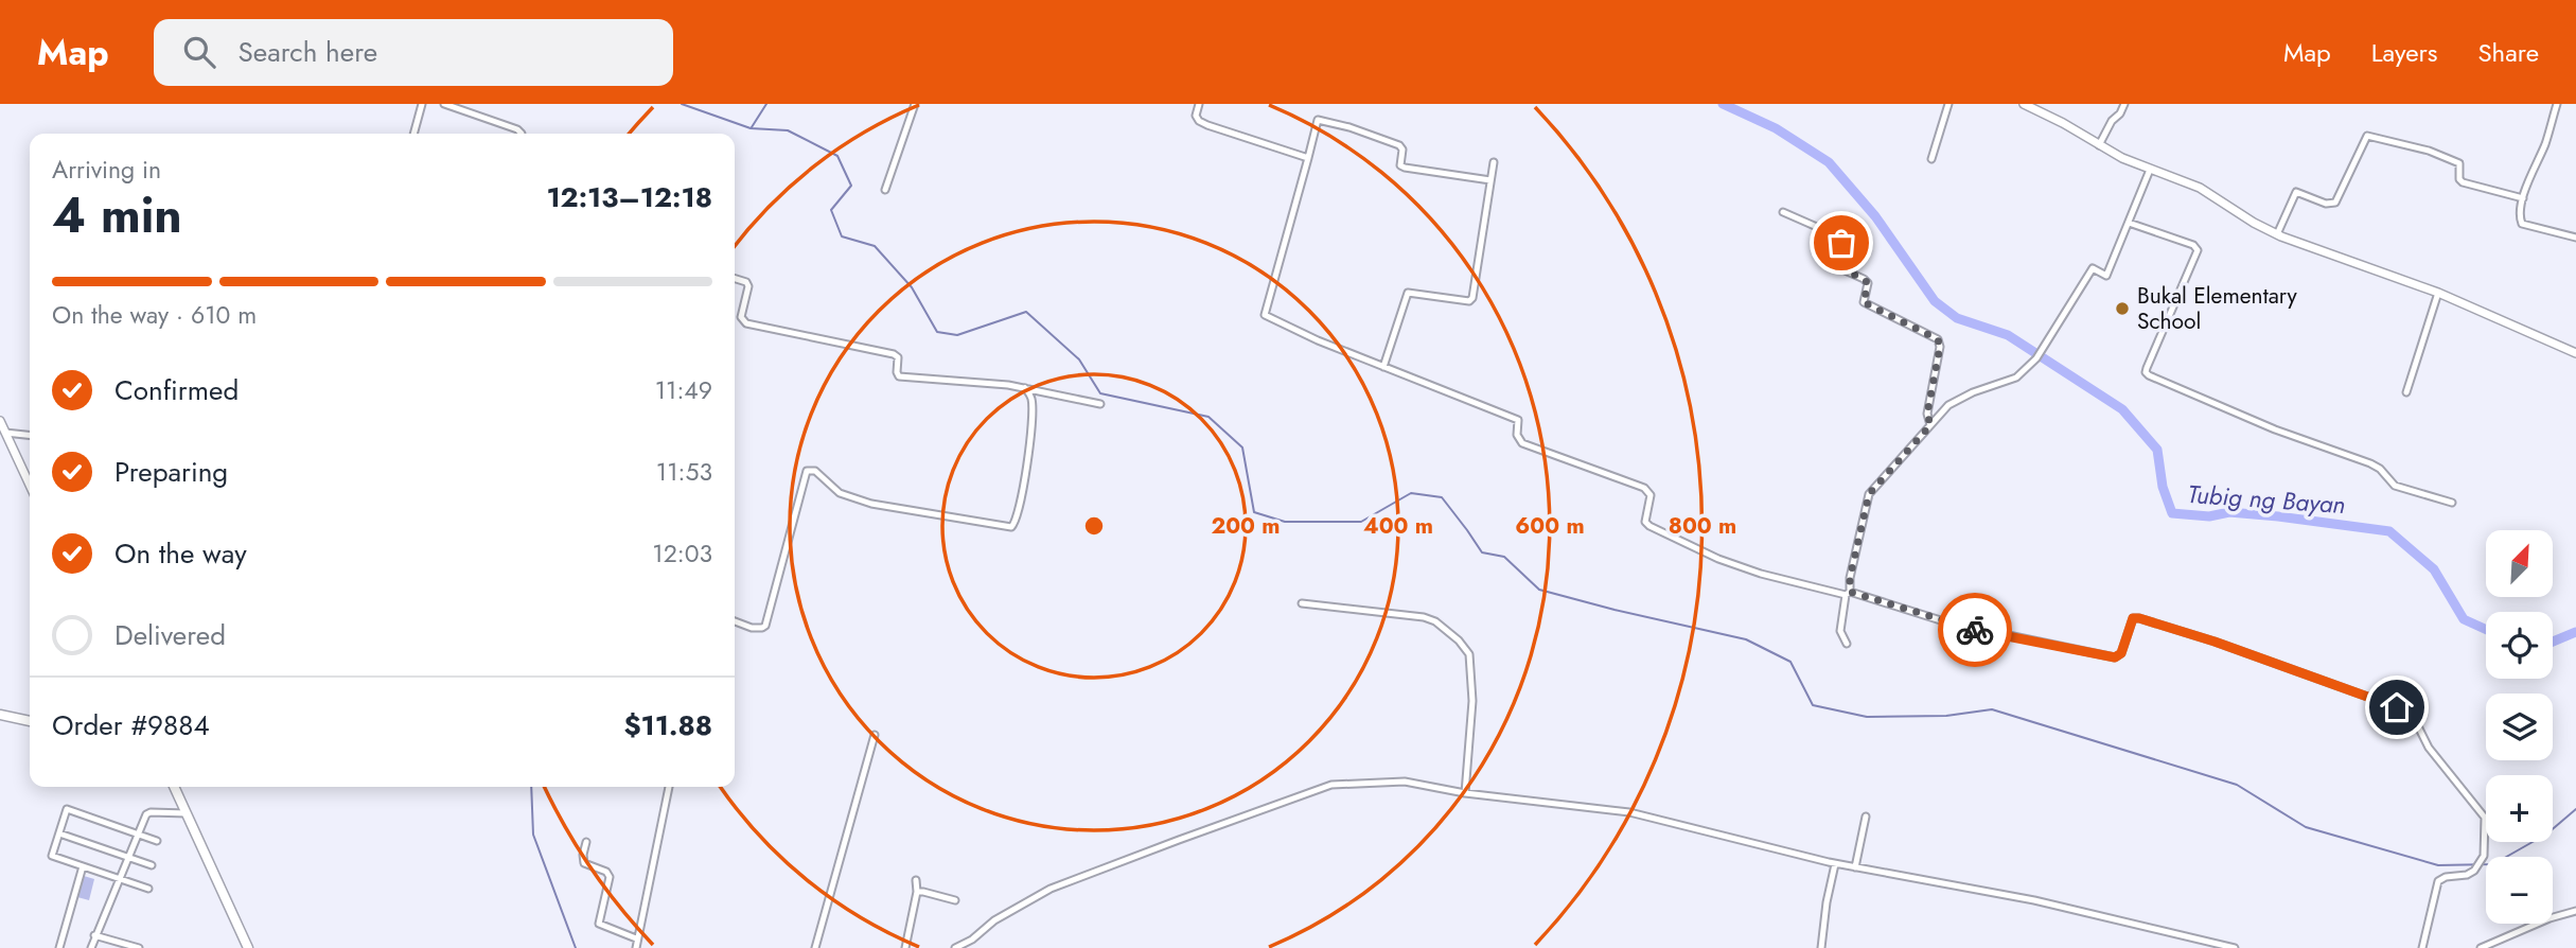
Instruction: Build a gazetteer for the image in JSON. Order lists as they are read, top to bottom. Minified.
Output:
{"water":["Tubig ng Bayan"],"places":["Bukal Elementary School"],"north":"top right","page":{"header":"Map","search":"Search here","nav":["Map","Layers","Share"],"heading":["4 min","Arriving in","12:13–12:18"],"panel":["Order #9884","$11.88"],"bar":"On the way · 610 m","list":[["Confirmed","11:49"],["Preparing","11:53"],["On the way","12:03"],"Delivered"],"map_buttons":["+","−"]},"rings":["200 m","400 m","600 m","800 m"]}
